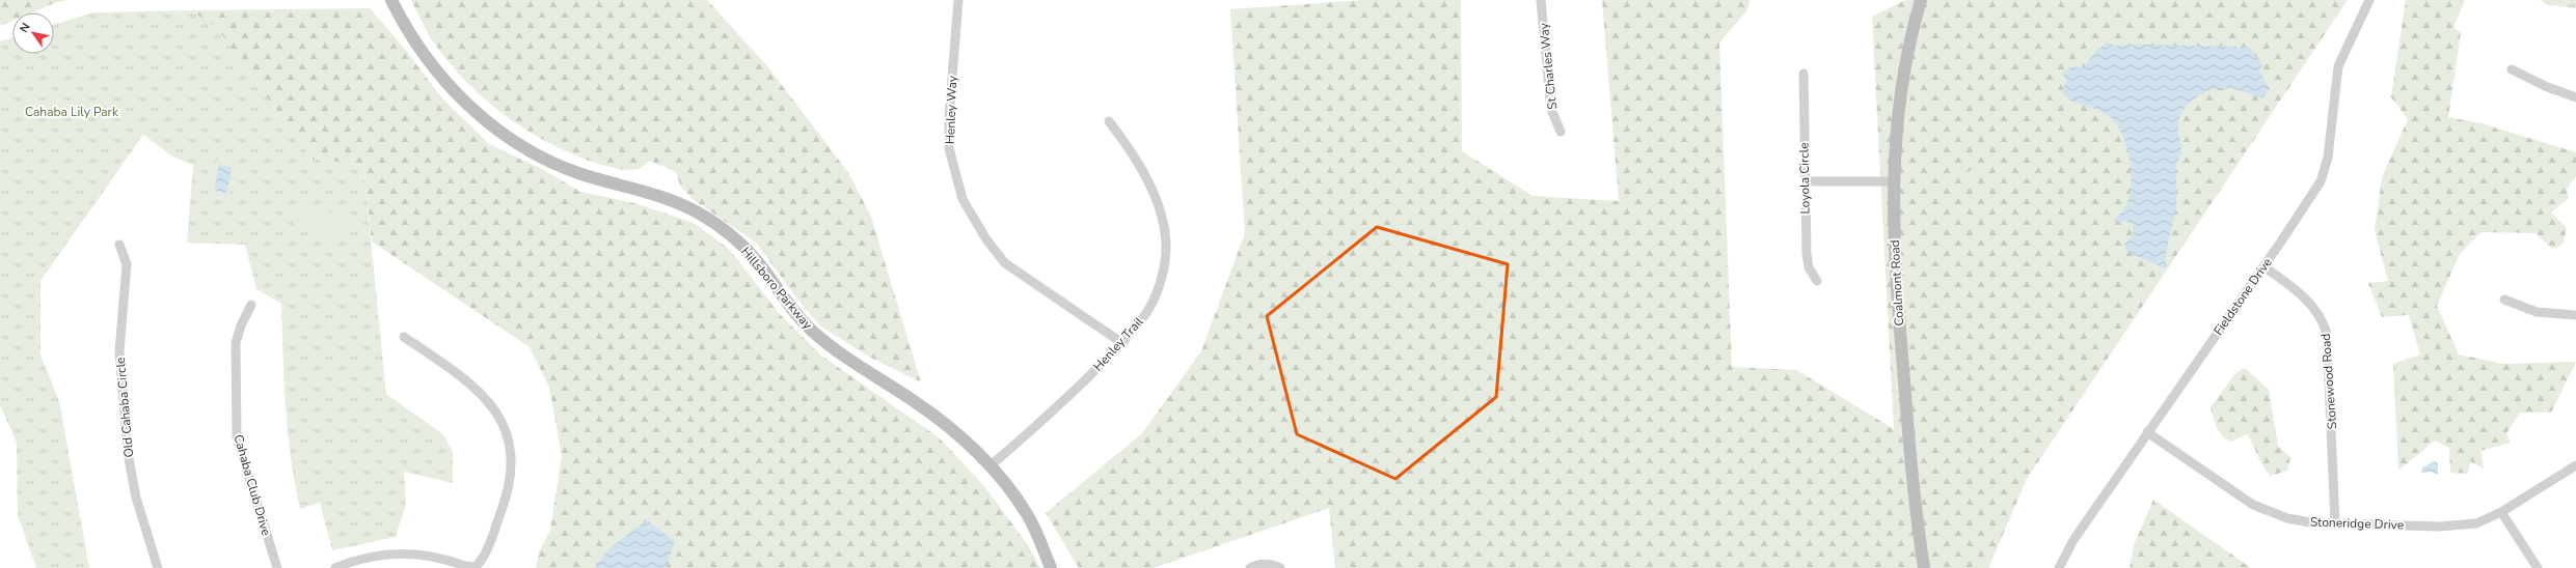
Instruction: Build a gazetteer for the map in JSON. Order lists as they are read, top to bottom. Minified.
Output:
{"streets":{"street":["St Charles Way","Henley Way","Loyola Circle","Coalmont Road","Hillsboro Parkway","Fieldstone Drive","Henley Trail","Stonewood Road","Old Cahaba Circle","Cahaba Club Drive","Stoneridge Drive"]},"crossings":[["Henley Way","Henley Trail"],["Hillsboro Parkway","Henley Trail"],["Fieldstone Drive","Stonewood Road"],["Fieldstone Drive","Stoneridge Drive"],["Stonewood Road","Stoneridge Drive"]],"parks":["Cahaba Lily Park"],"north":"top left"}
